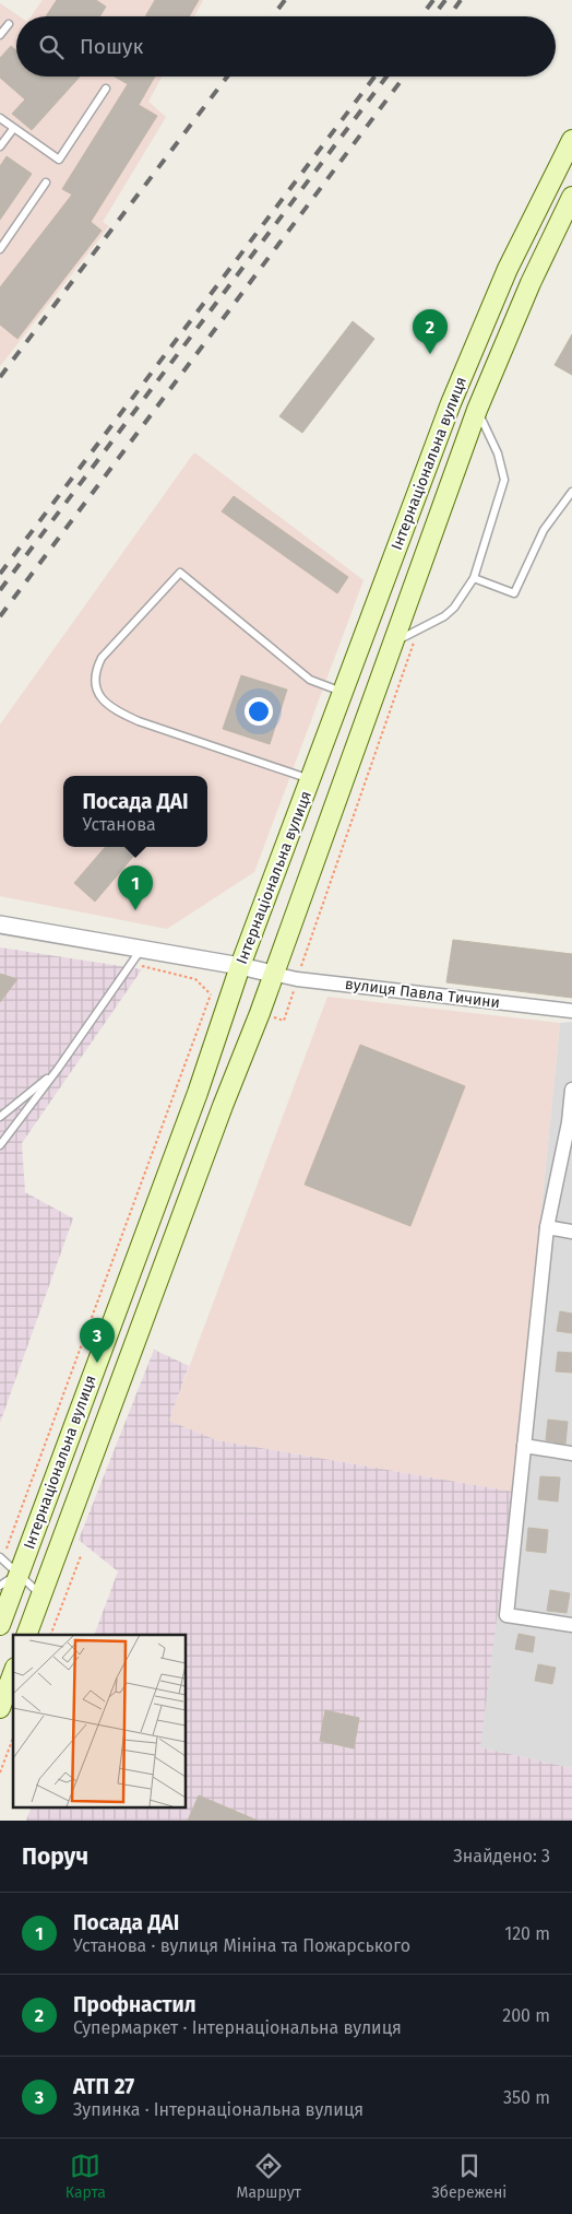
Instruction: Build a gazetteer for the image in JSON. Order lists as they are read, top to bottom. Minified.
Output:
{"streets":{"main road":["Інтернаціональна вулиця"],"street":["вулиця Павла Тичини"]},"crossings":[["Інтернаціональна вулиця","вулиця Павла Тичини"]],"page":{"search":"Пошук","pins":["2","1","3"],"popup":["Посада ДАІ","Установа"],"heading":["Поруч","Знайдено: 3"],"list":[{"mark":"1","name":"Посада ДАІ","note":"Установа · вулиця Мініна та Пожарського","value":"120 m"},{"mark":"2","name":"Профнастил","note":"Супермаркет · Інтернаціональна вулиця","value":"200 m"},{"mark":"3","name":"АТП 27","note":"Зупинка · Інтернаціональна вулиця","value":"350 m"}],"nav":["Карта","Маршрут","Збережені"]}}
